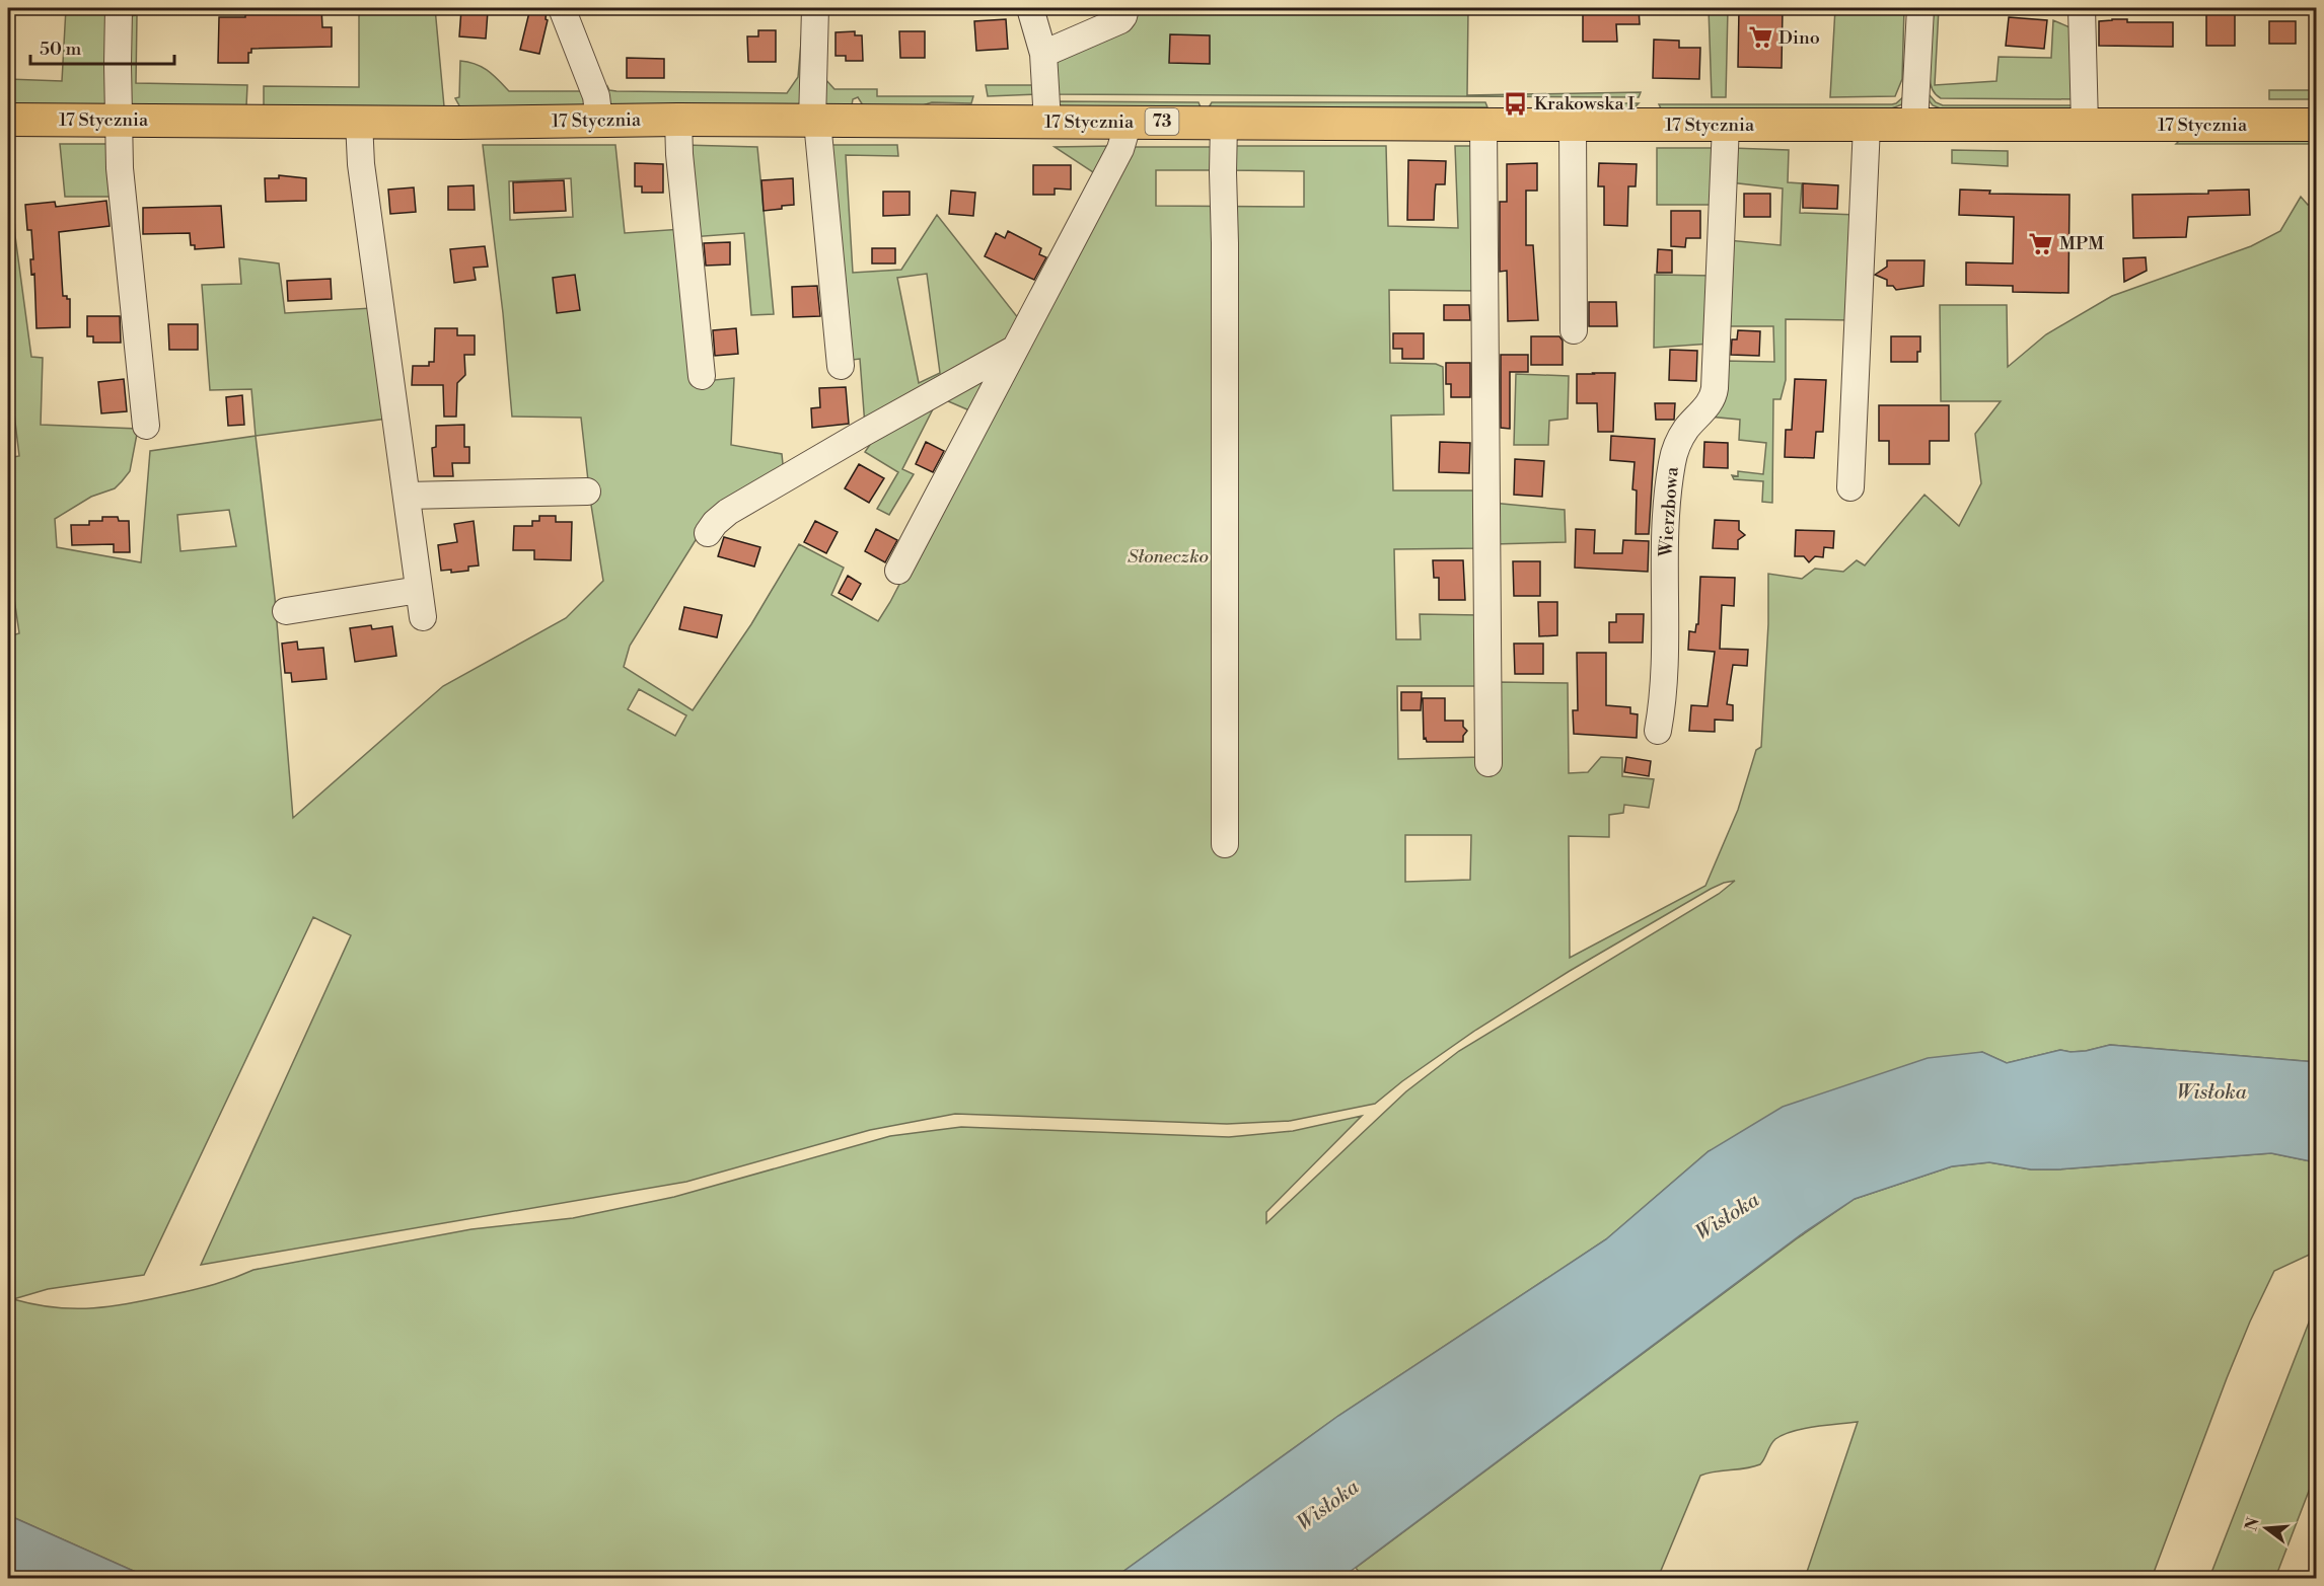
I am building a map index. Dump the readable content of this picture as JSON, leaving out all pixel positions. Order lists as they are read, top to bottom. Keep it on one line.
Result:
{"streets":{"main road":["17 Stycznia","73"],"street":["Wierzbowa"]},"crossings":[["17 Stycznia","Wierzbowa"]],"water":["Wisłoka"],"parks":["Słoneczko"],"places":{"supermarket":["Dino","MPM"],"bus stop":["Krakowska I"]},"scale_bar":"50 m","north":"left"}
